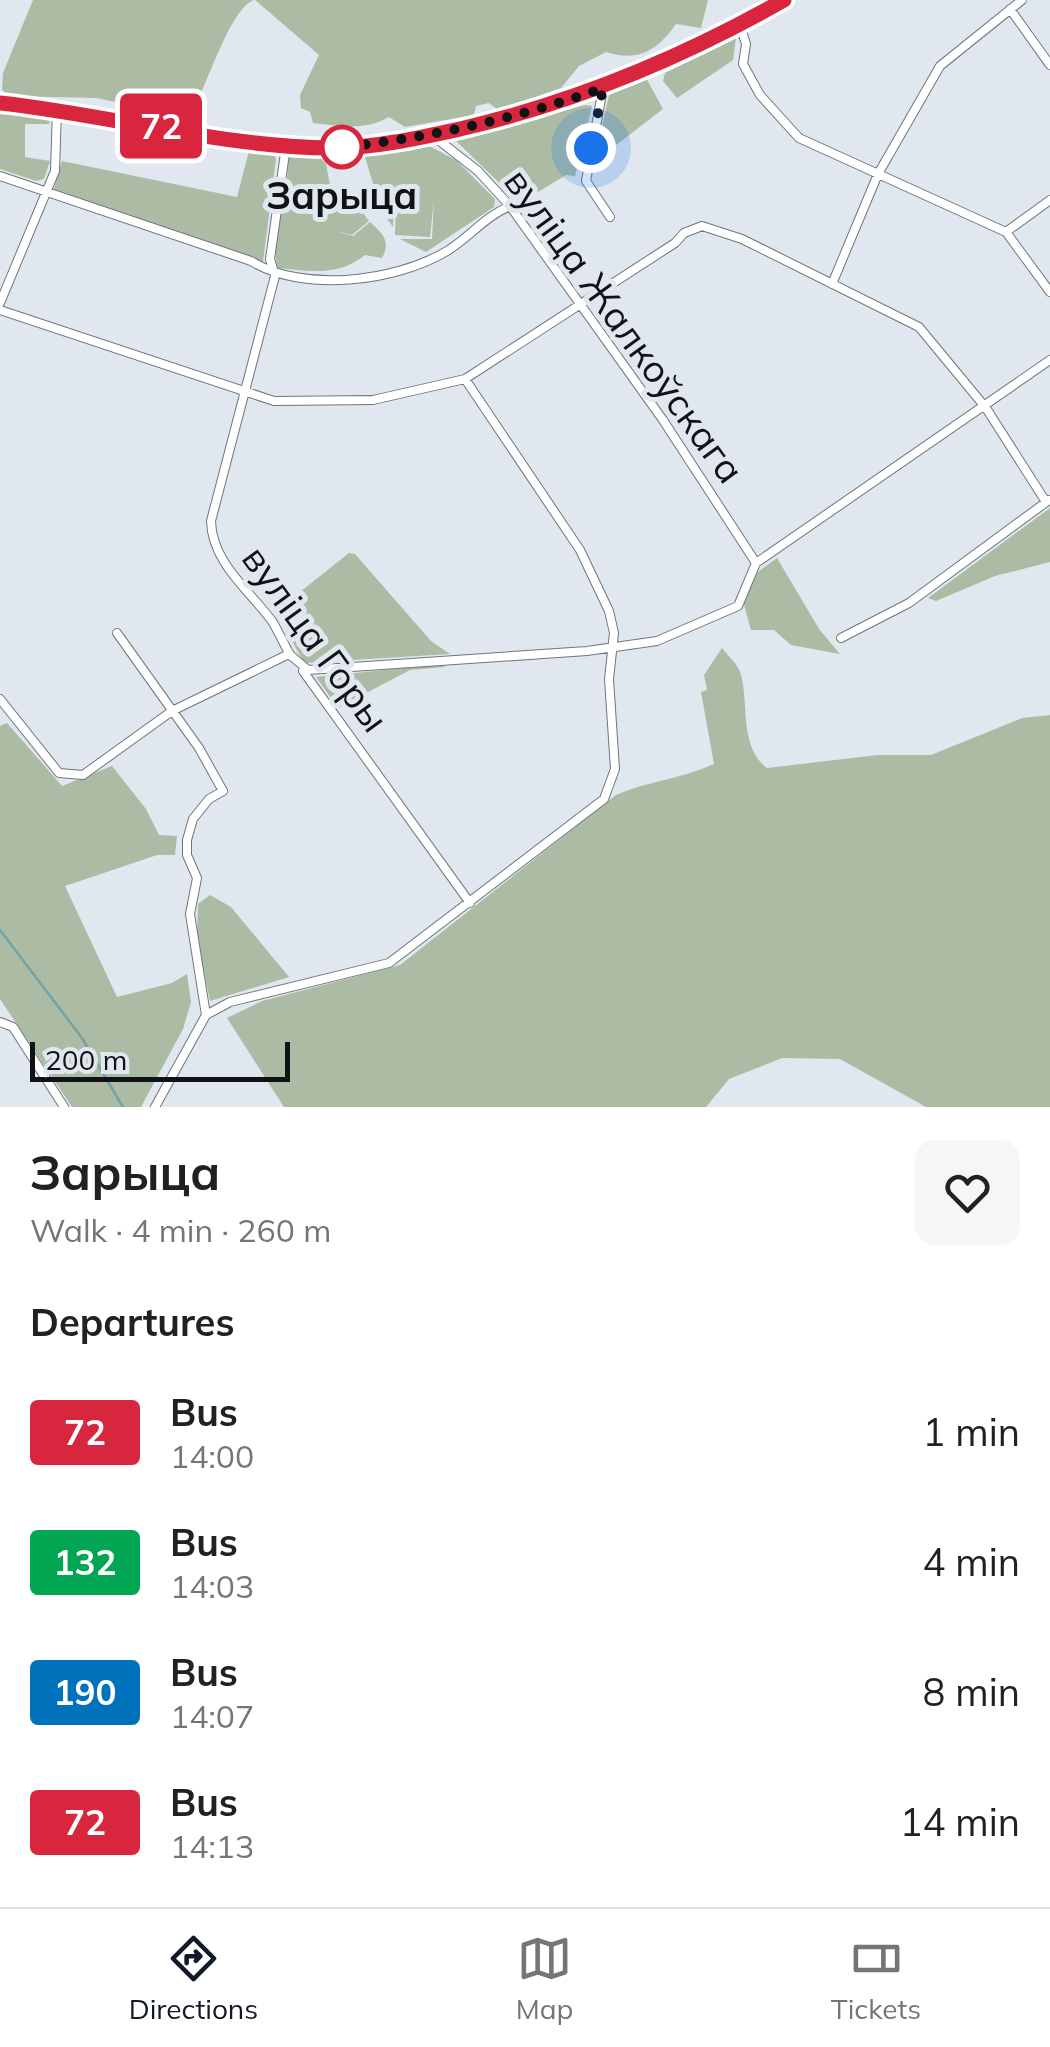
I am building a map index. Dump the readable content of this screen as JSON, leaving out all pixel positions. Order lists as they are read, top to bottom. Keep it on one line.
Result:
{"streets":{"street":["вуліца Жалкоўскага","вуліца Горы"]},"places":["Зарыца"],"lines":["bus line 72"],"scale_bar":"200 m","page":{"on_map":"72","scale":"200 m","heading":[["Зарыца","Walk · 4 min · 260 m"],"Departures"],"list":[{"mark":"72","name":"Bus","note":"14:00","value":"1 min"},{"mark":"132","name":"Bus","note":"14:03","value":"4 min"},{"mark":"190","name":"Bus","note":"14:07","value":"8 min"},{"mark":"72","name":"Bus","note":"14:13","value":"14 min"}],"tabs":["Directions","Map","Tickets"]}}
